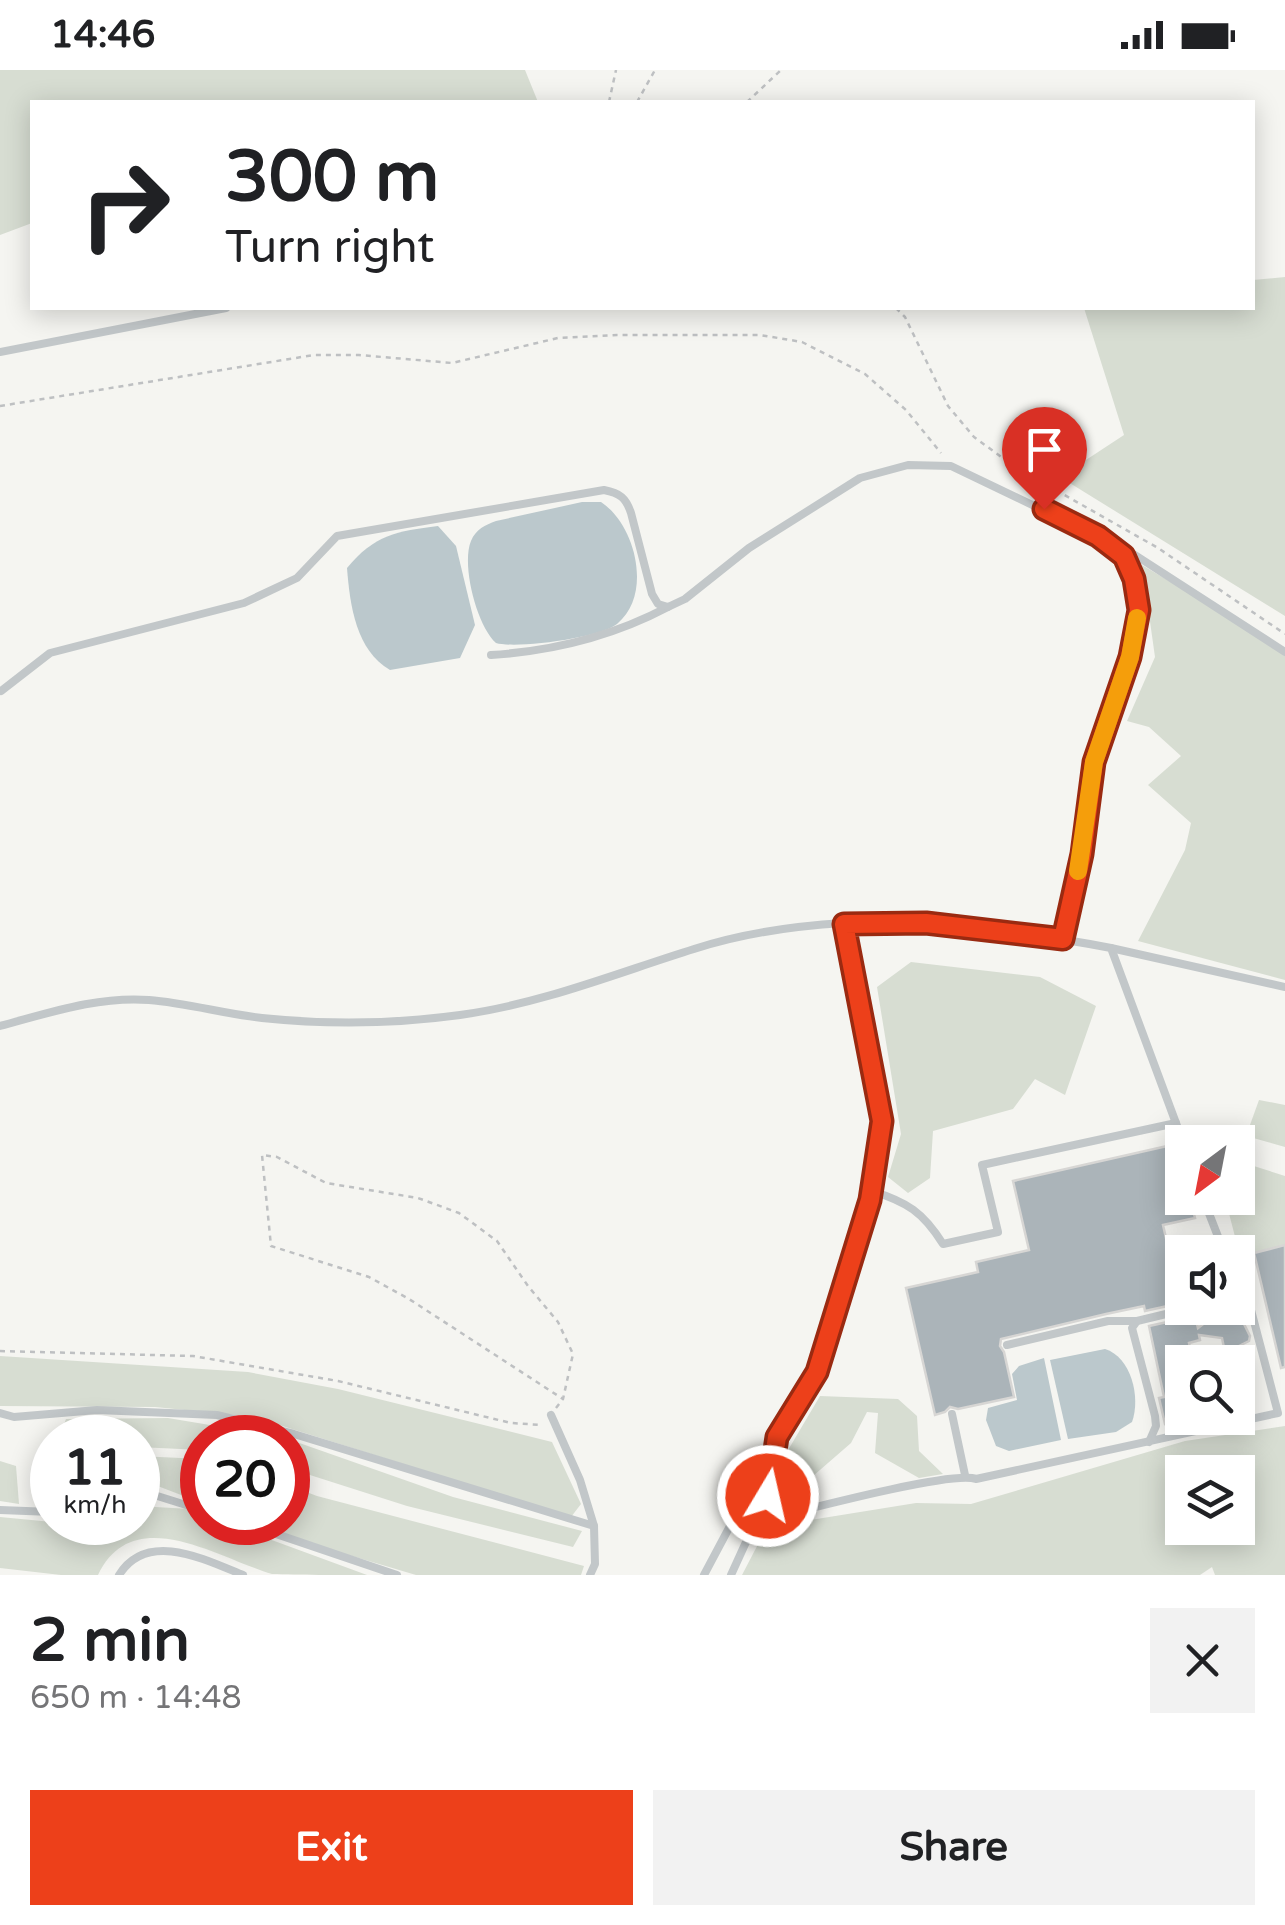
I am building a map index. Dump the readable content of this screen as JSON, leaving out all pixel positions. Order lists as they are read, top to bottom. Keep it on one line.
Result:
{"north":"bottom left","page":{"status":"14:46","turn":["300 m","Turn right"],"speed":"11 km/h","limit":"20","heading":["2 min","650 m · 14:48"],"buttons":["Exit","Share"]}}
